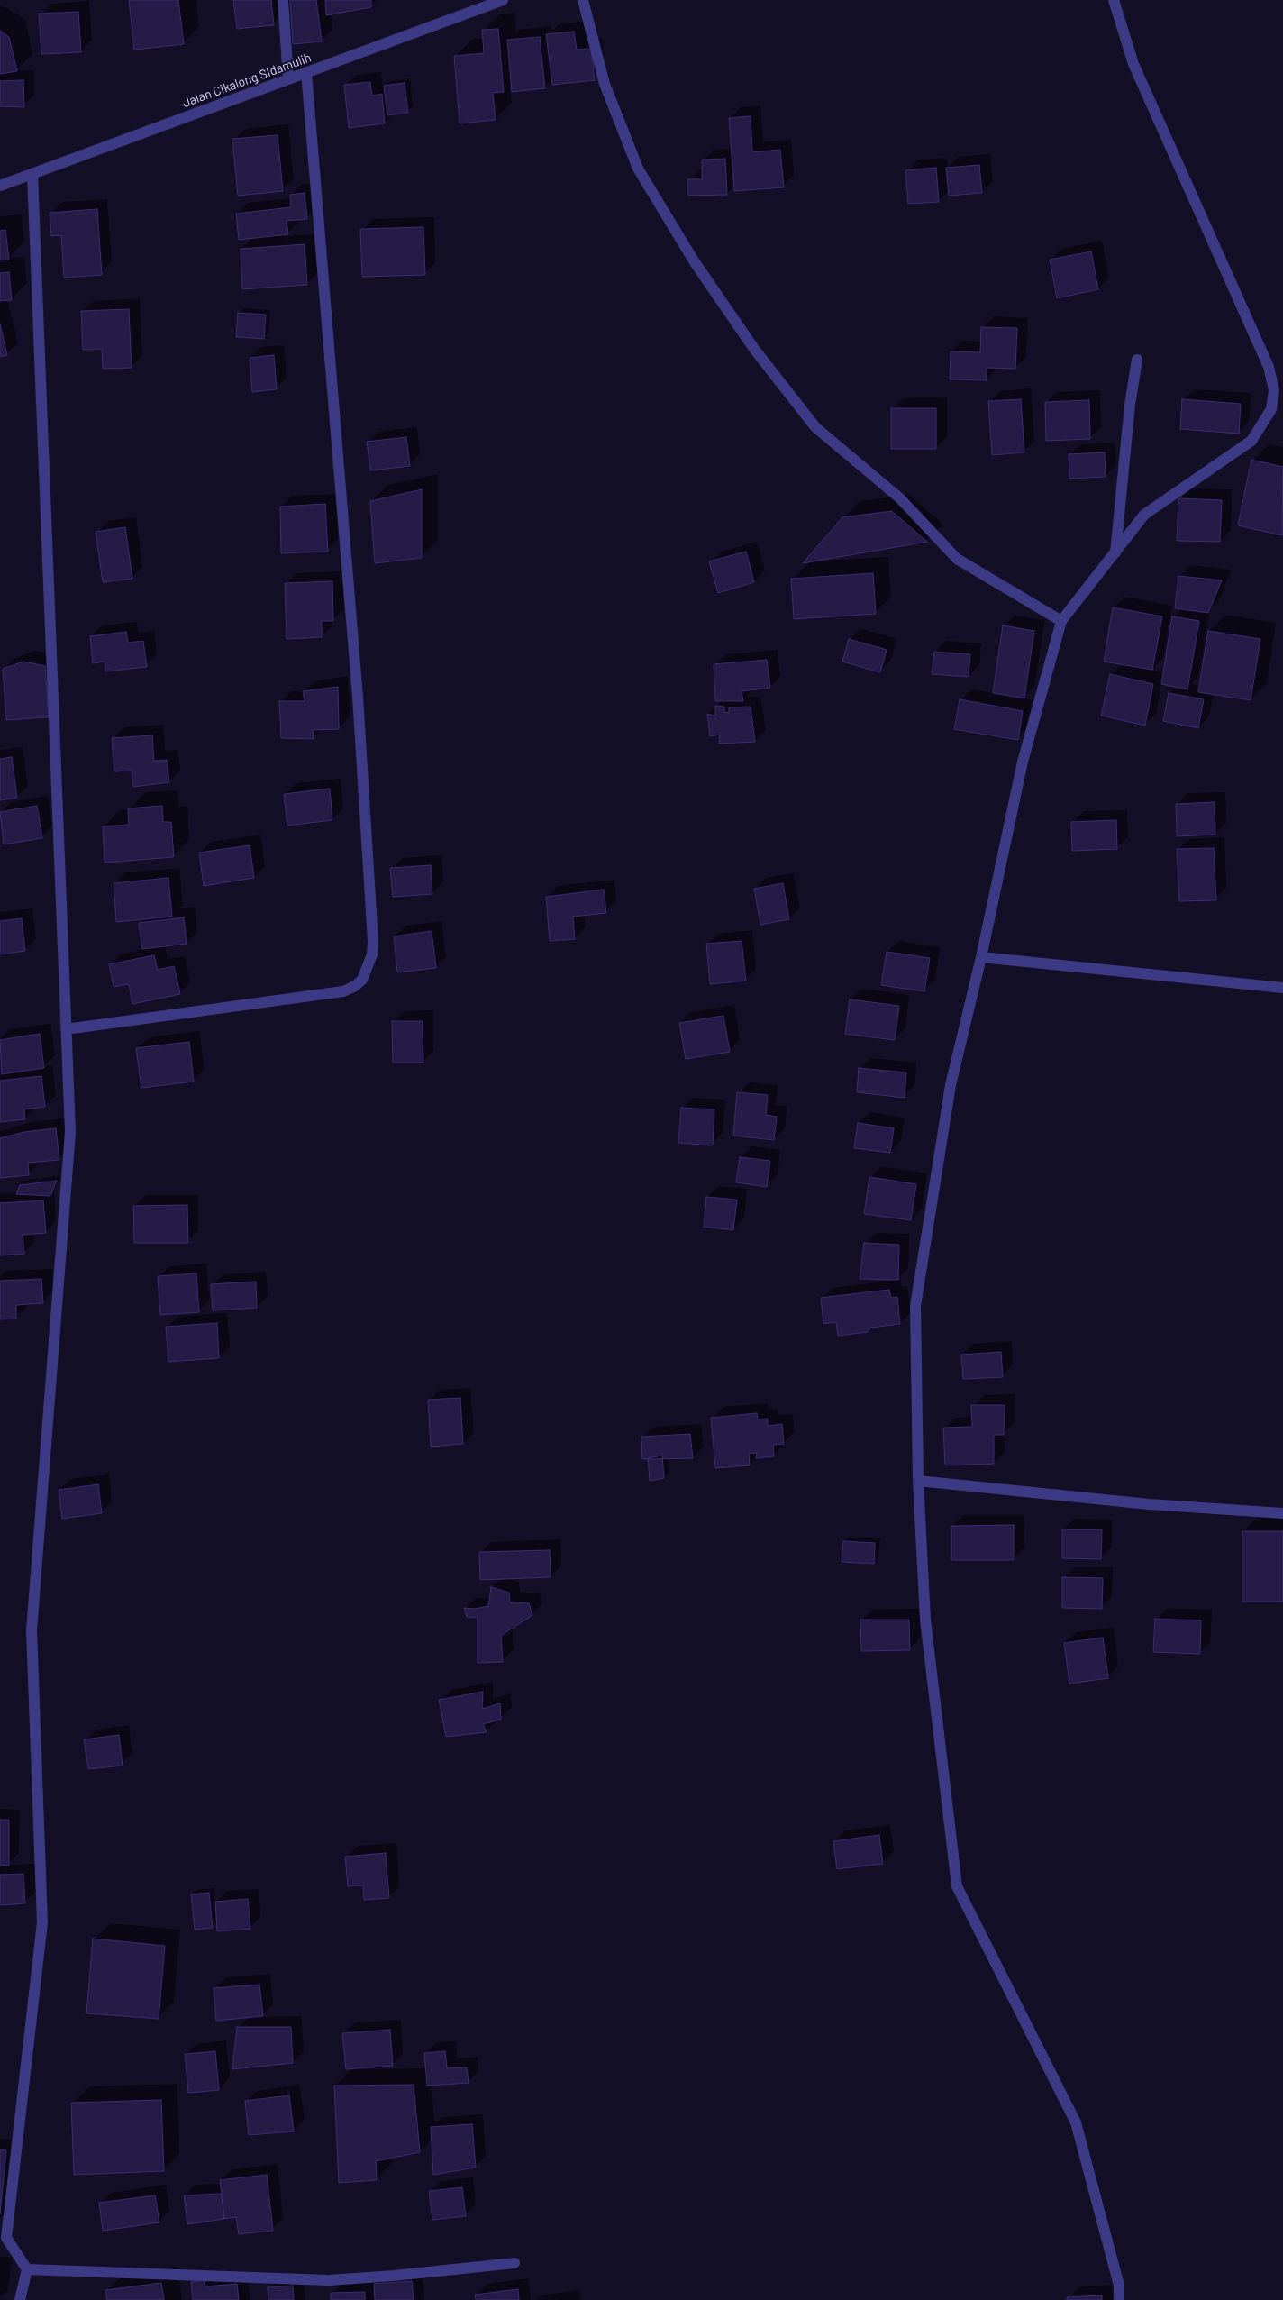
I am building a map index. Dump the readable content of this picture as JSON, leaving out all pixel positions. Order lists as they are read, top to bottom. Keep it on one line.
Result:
{"streets":{"street":["Jalan Cikalong SIdamulih"]}}
